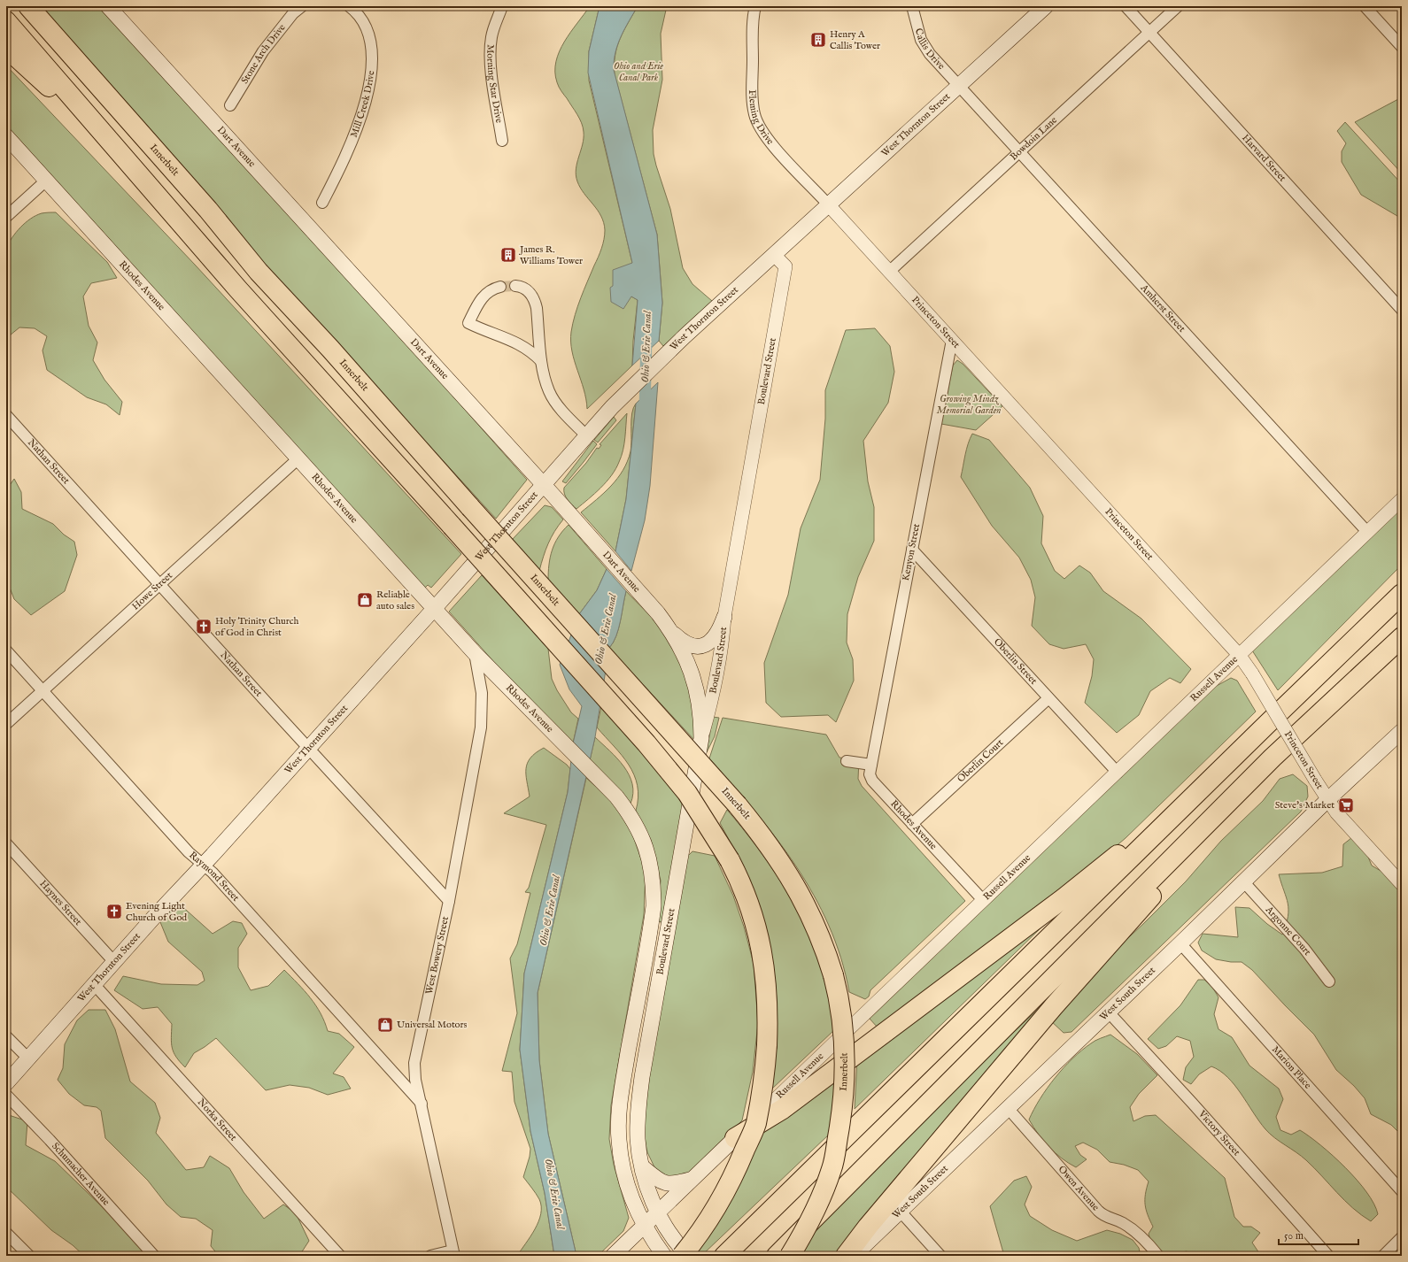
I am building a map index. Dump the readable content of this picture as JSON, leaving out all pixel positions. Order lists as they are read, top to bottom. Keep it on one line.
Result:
{"streets":{"highway":["Innerbelt"],"main road":["West Thornton Street","Dart Avenue","Rhodes Avenue","Boulevard Street","Russell Avenue","West South Street"],"street":["Callis Drive","Stone Arch Drive","Morning Star Drive","Mill Creek Drive","Fleming Drive","Bowdoin Lane","Harvard Street","Amherst Street","Princeton Street","Nathan Street","Kenyon Street","Howe Street","Oberlin Street","Oberlin Court","Raymond Street","Haynes Street","Argonne Court","West Bowery Street","Marion Place","Norka Street","Victory Street","Schumacher Avenue","Owen Avenue"]},"crossings":[["Callis Drive","West Thornton Street"],["Callis Drive","Amherst Street"],["Fleming Drive","West Thornton Street"],["Fleming Drive","Princeton Street"],["West Thornton Street","Dart Avenue"],["West Thornton Street","Rhodes Avenue"],["West Thornton Street","Amherst Street"],["West Thornton Street","Princeton Street"],["West Thornton Street","Boulevard Street"],["West Thornton Street","Nathan Street"],["West Thornton Street","Raymond Street"],["West Thornton Street","Haynes Street"],["West Thornton Street","Norka Street"],["Bowdoin Lane","Harvard Street"],["Bowdoin Lane","Amherst Street"],["Bowdoin Lane","Princeton Street"],["Dart Avenue","Boulevard Street"],["Rhodes Avenue","Boulevard Street"],["Rhodes Avenue","Kenyon Street"],["Rhodes Avenue","Howe Street"],["Rhodes Avenue","Russell Avenue"],["Rhodes Avenue","Oberlin Court"],["Rhodes Avenue","West Bowery Street"],["Amherst Street","Russell Avenue"],["Princeton Street","Kenyon Street"],["Princeton Street","Russell Avenue"],["Princeton Street","West South Street"],["Boulevard Street","Russell Avenue"],["Nathan Street","Howe Street"],["Nathan Street","West Bowery Street"],["Kenyon Street","Oberlin Street"],["Howe Street","Raymond Street"],["Oberlin Street","Russell Avenue"],["Oberlin Street","Oberlin Court"],["Raymond Street","West Bowery Street"],["Argonne Court","West South Street"],["West South Street","Marion Place"],["West South Street","Victory Street"],["West South Street","Owen Avenue"]],"water":["Ohio & Erie Canal"],"parks":["Ohio and Erie Canal Park","Growing Mindz Memorial Garden"],"places":{"building":["Henry A Callis Tower","James R. Williams Tower"],"shop":["Reliable auto sales","Universal Motors"],"church":["Holy Trinity Church of God in Christ","Evening Light Church of God"],"supermarket":["Steve's Market"]},"scale_bar":"50 m"}
